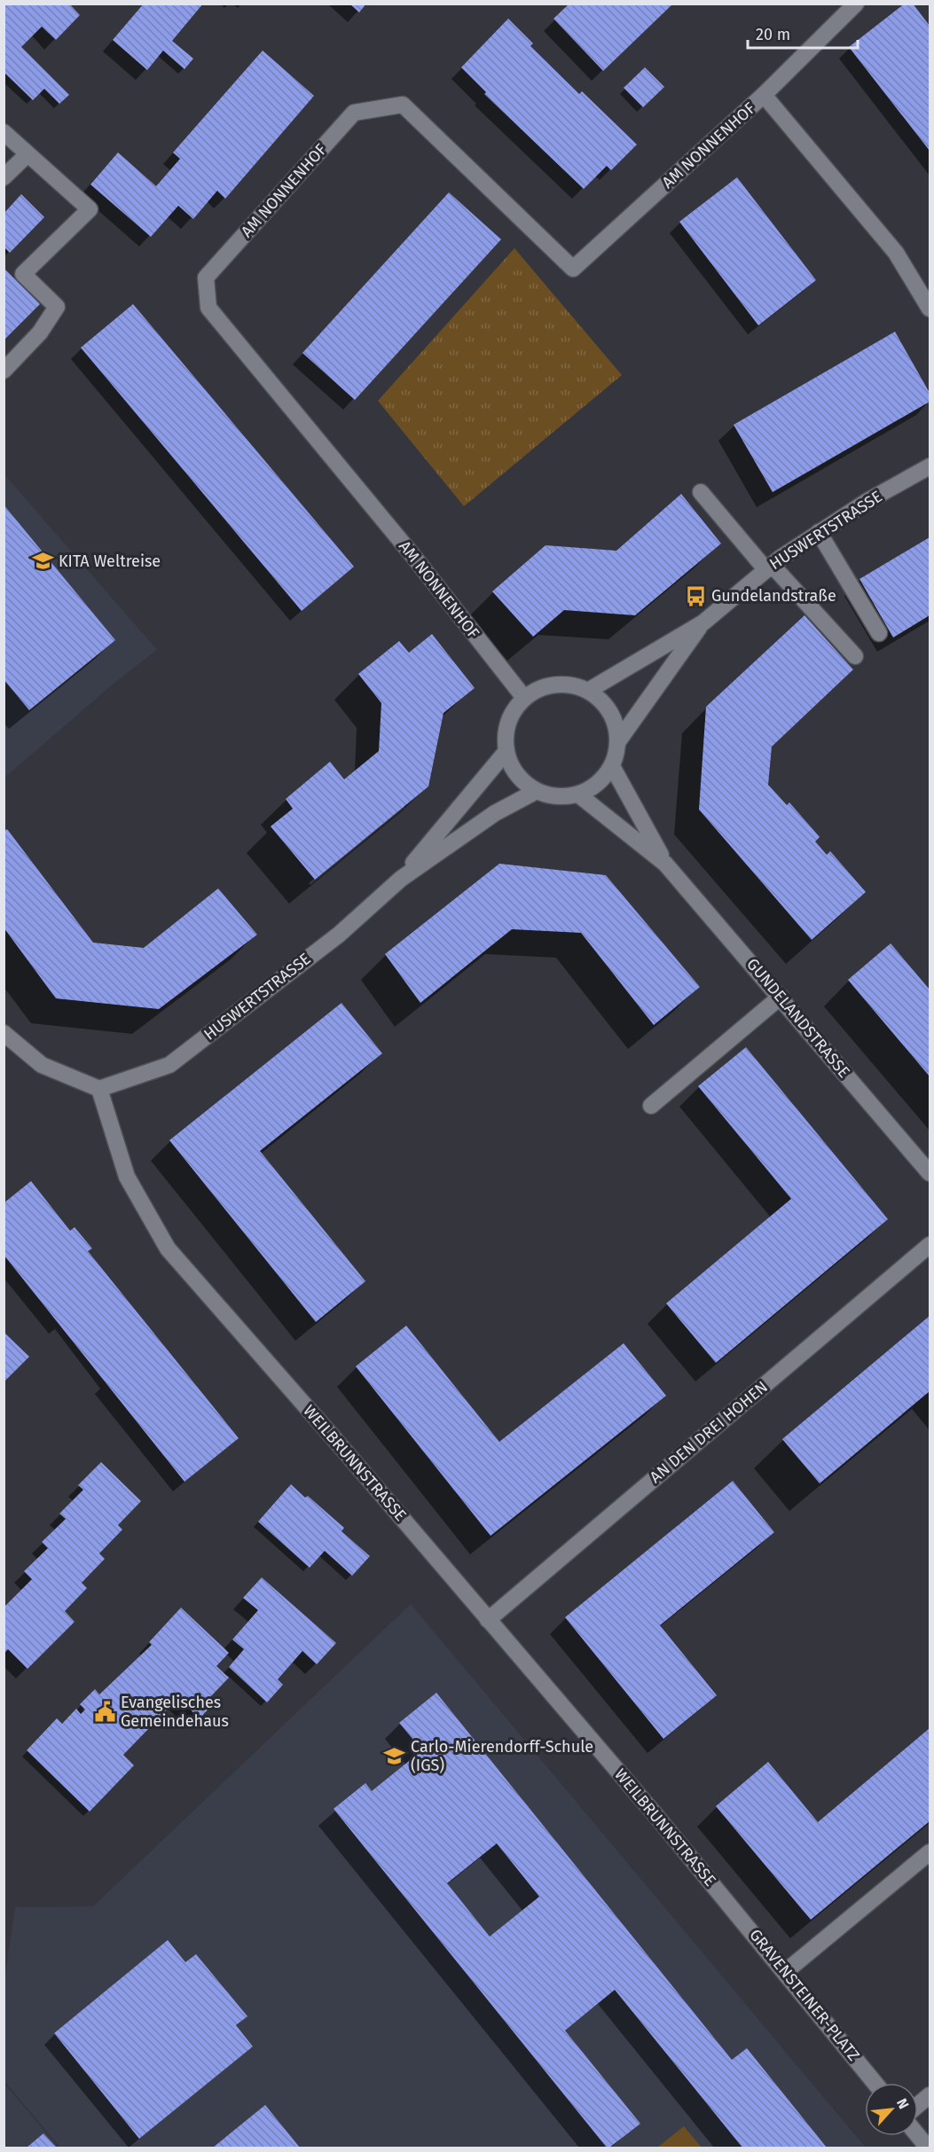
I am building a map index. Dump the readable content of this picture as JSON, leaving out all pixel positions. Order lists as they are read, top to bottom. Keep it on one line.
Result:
{"streets":{"street":["AM NONNENHOF","HUSWERTSTRASSE","GUNDELANDSTRASSE","AN DEN DREI HOHEN","WEILBRUNNSTRASSE","GRAVENSTEINER-PLATZ"]},"crossings":[["AM NONNENHOF","HUSWERTSTRASSE"],["AM NONNENHOF","GUNDELANDSTRASSE"],["HUSWERTSTRASSE","GUNDELANDSTRASSE"],["HUSWERTSTRASSE","WEILBRUNNSTRASSE"],["AN DEN DREI HOHEN","WEILBRUNNSTRASSE"],["WEILBRUNNSTRASSE","GRAVENSTEINER-PLATZ"]],"places":{"school or university":["KITA Weltreise","Carlo-Mierendorff-Schule (IGS)"],"bus stop":["Gundelandstraße"],"public building":["Evangelisches Gemeindehaus"]},"scale_bar":"20 m","north":"top right"}
